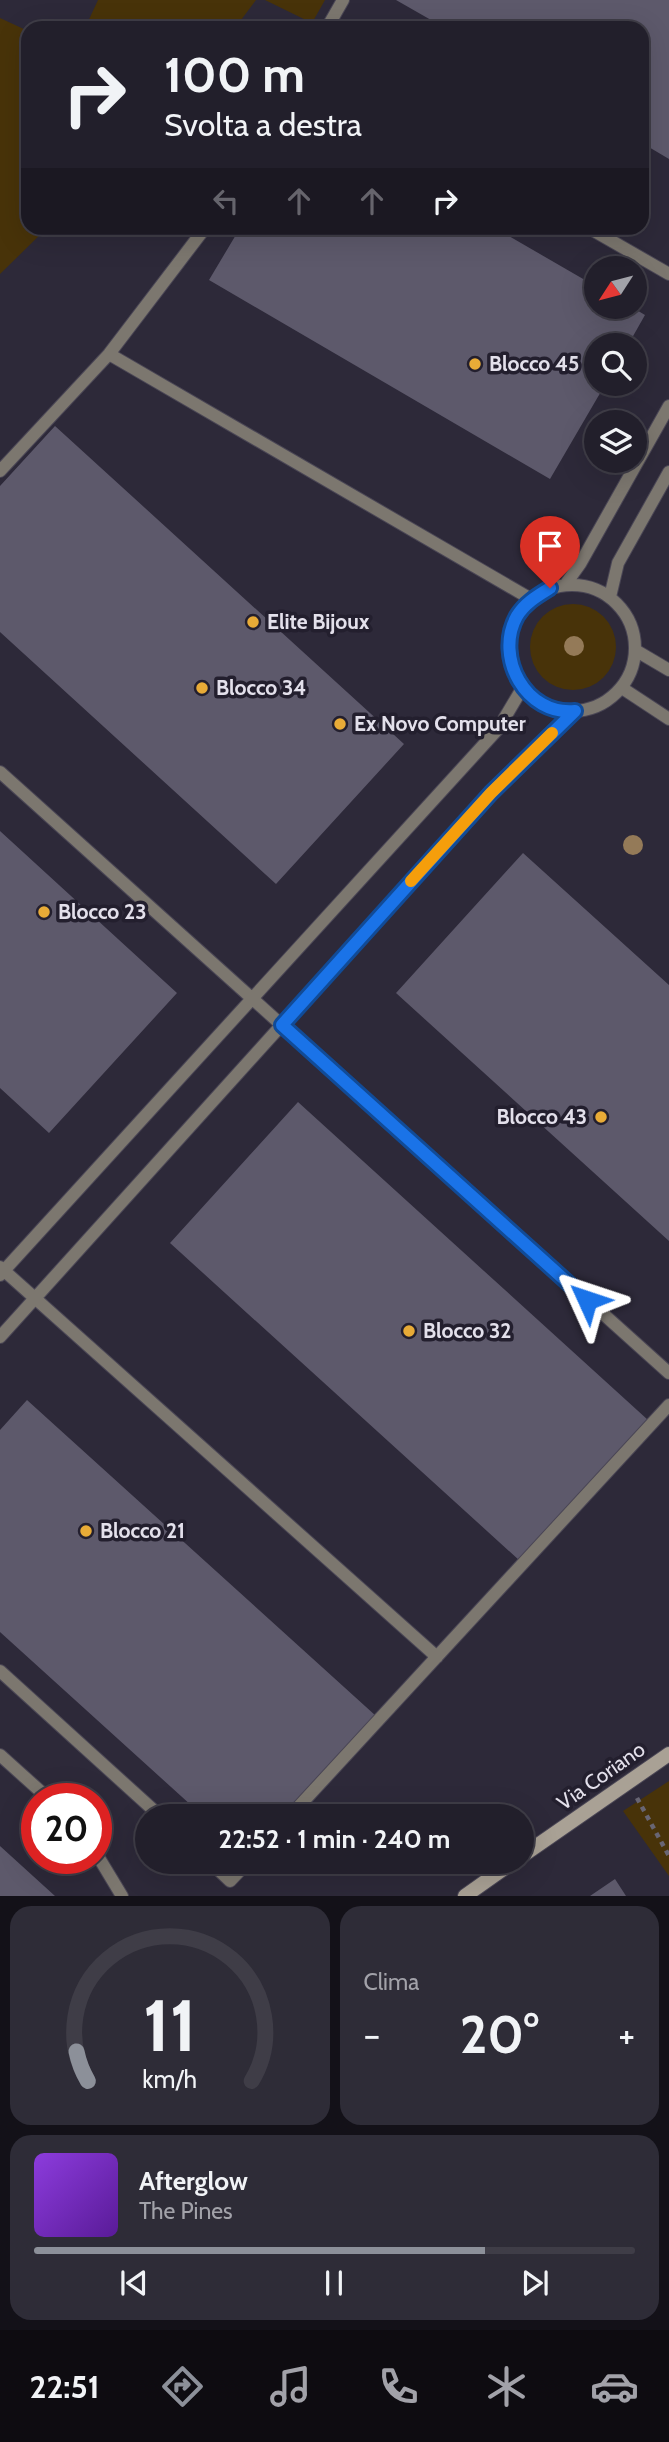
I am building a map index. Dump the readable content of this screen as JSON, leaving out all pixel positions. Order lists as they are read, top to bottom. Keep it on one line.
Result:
{"streets":{"main road":["Via Coriano"]},"places":["Blocco 45","Elite Bijoux","Blocco 34","Ex Novo Computer","Blocco 23","Blocco 43","Blocco 32","Blocco 21"],"north":"bottom left","page":{"turn":["100 m","Svolta a destra"],"limit":"20","trip":"22:52 · 1 min · 240 m","tile":"Clima","heat":["−","20°","+"],"song":["Afterglow","The Pines"],"tabs":"22:51","gauge":["11","km/h"]}}
